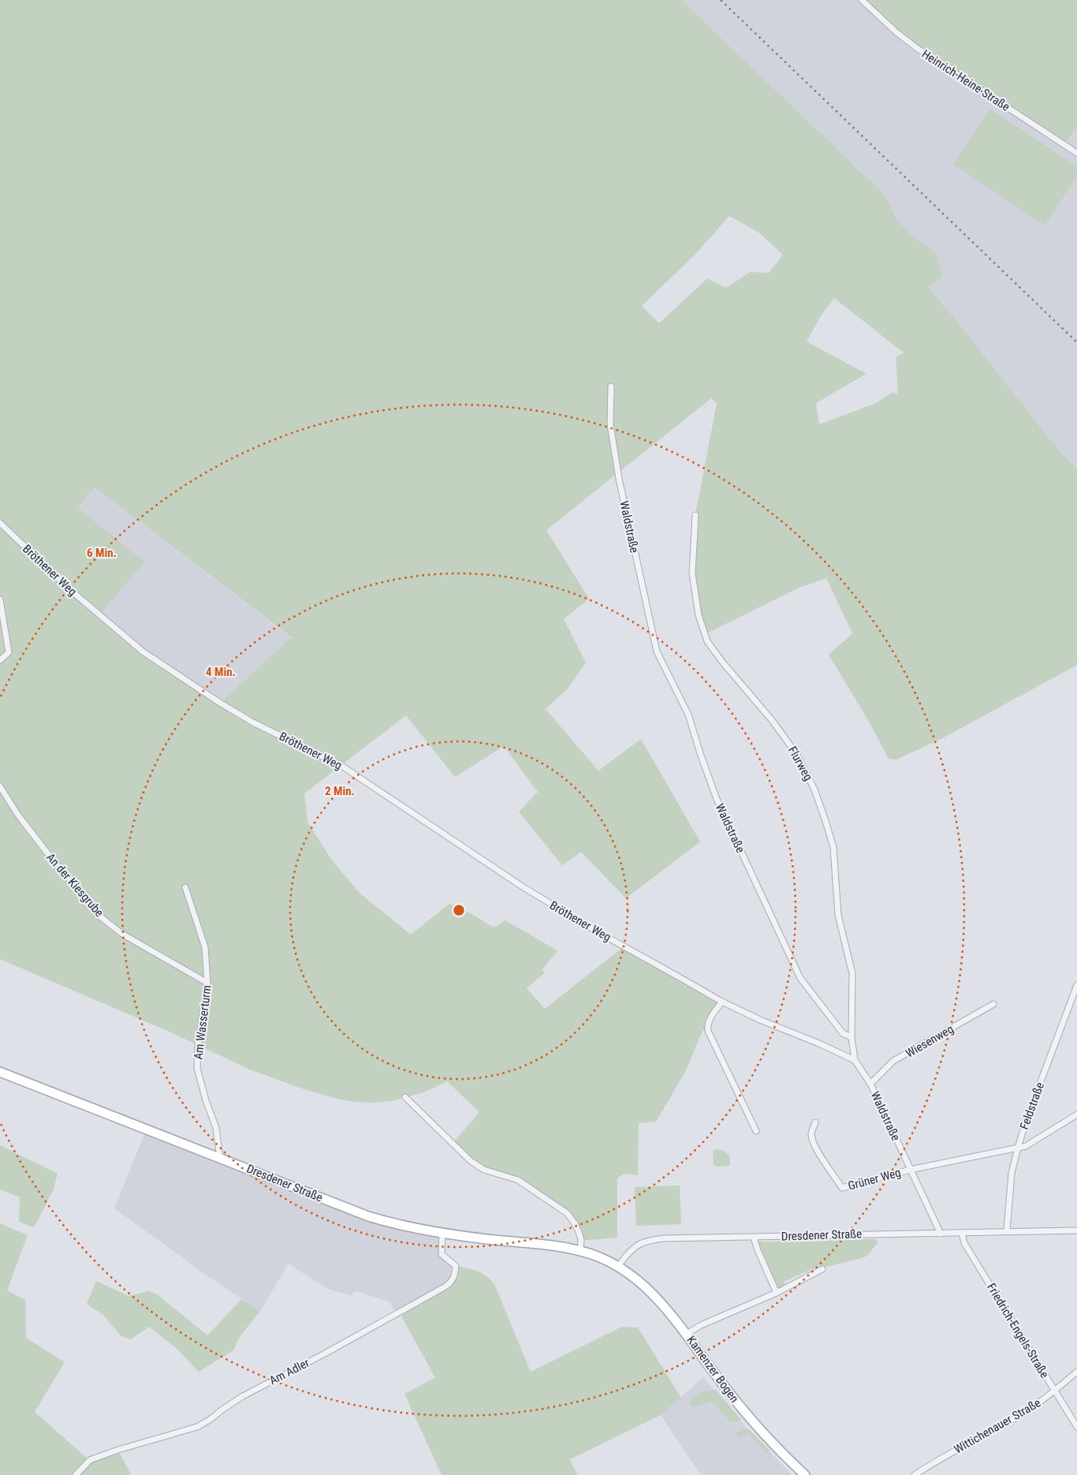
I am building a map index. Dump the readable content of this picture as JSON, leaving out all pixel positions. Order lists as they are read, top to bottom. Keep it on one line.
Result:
{"streets":{"main road":["Dresdener Straße","Kamenzer Bogen"],"street":["Heinrich-Heine-Straße","Waldstraße","Bröthener Weg","Flurweg","An der Kiesgrube","Am Wasserturm","Wiesenweg","Feldstraße","Grüner Weg","Friedrich-Engels-Straße","Am Adler","Wittichenauer Straße"]},"crossings":[["Waldstraße","Bröthener Weg"],["Waldstraße","Flurweg"],["Waldstraße","Wiesenweg"],["Waldstraße","Grüner Weg"],["Waldstraße","Dresdener Straße"],["An der Kiesgrube","Am Wasserturm"],["Am Wasserturm","Dresdener Straße"],["Feldstraße","Dresdener Straße"],["Dresdener Straße","Friedrich-Engels-Straße"],["Dresdener Straße","Kamenzer Bogen"],["Dresdener Straße","Am Adler"],["Friedrich-Engels-Straße","Wittichenauer Straße"]],"rings":["6 Min.","4 Min.","2 Min."]}
